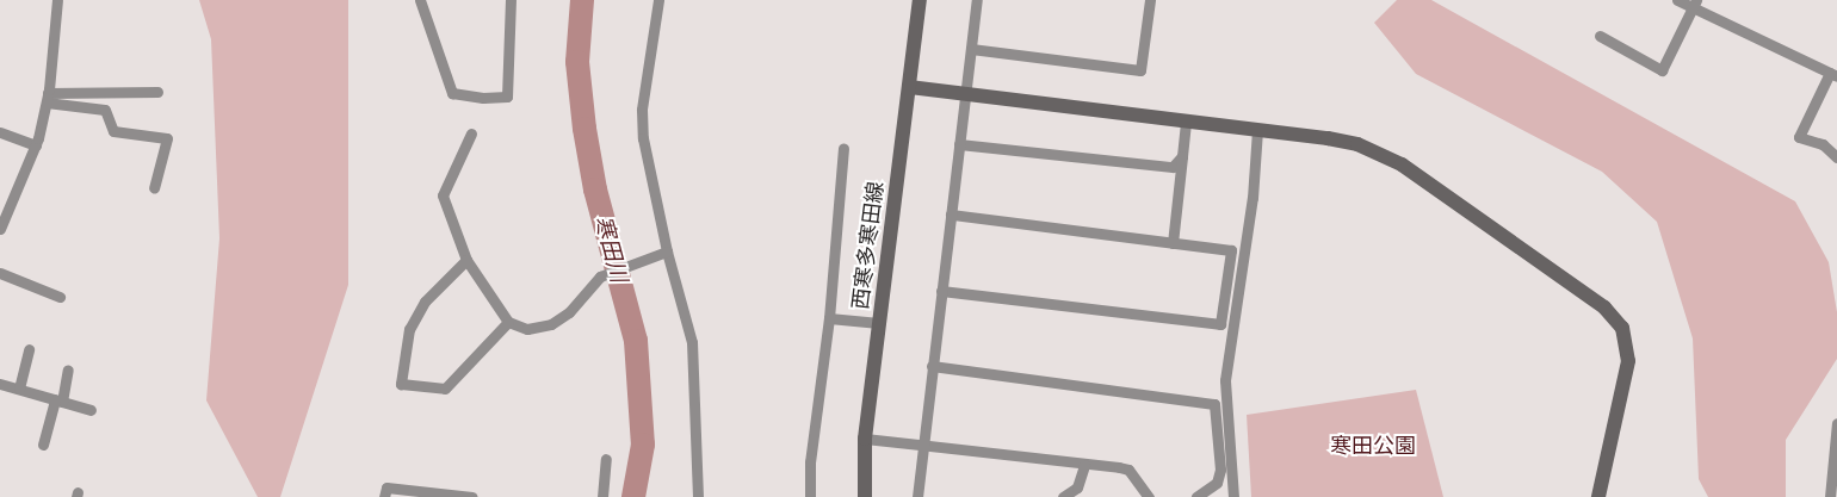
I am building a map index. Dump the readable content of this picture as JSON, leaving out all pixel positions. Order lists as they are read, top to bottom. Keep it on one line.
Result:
{"streets":{"street":["西寒多寒田線"]},"water":["寒田川"],"parks":["寒田公園"]}
